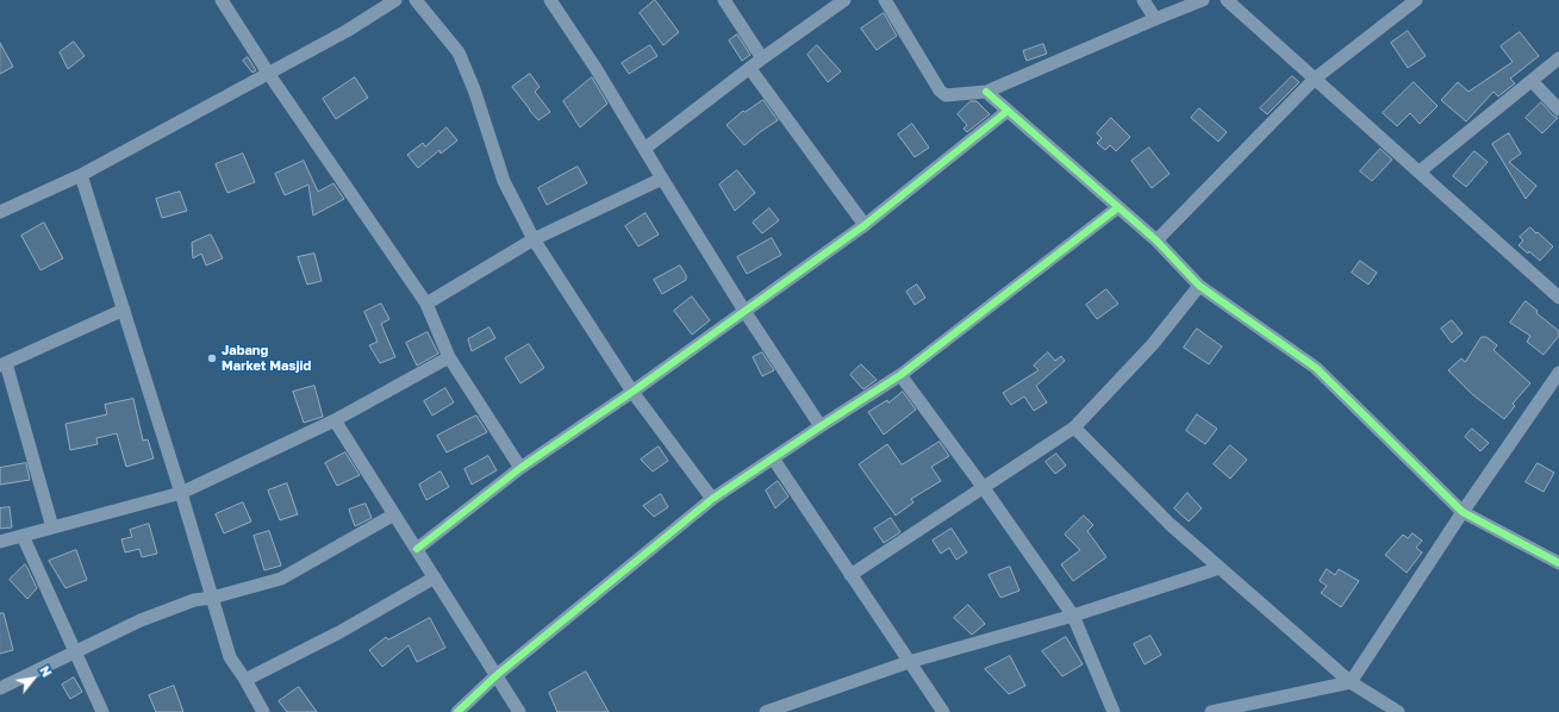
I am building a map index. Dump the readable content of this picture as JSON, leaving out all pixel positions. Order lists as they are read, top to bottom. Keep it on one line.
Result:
{"places":["Jabang Market Masjid"],"north":"top right"}
